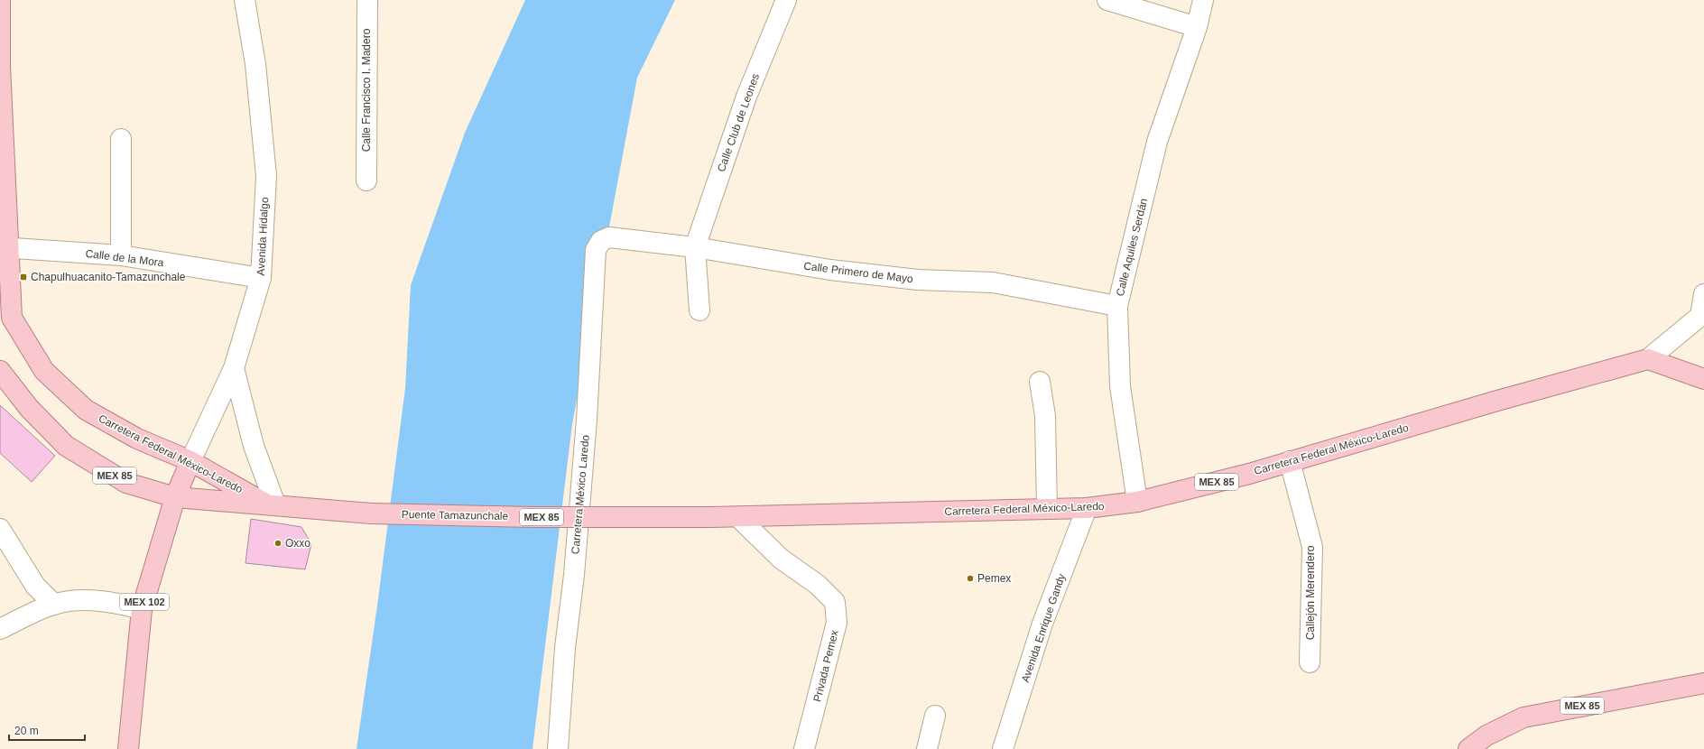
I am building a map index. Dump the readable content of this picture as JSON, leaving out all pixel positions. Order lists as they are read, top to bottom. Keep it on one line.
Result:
{"streets":{"main road":["Carretera Federal México-Laredo","MEX 85","Puente Tamazunchale","MEX 102"],"street":["Calle Francisco I. Madero","Calle Club de Leones","Avenida Hidalgo","Calle Aquiles Serdán","Calle de la Mora","Calle Primero de Mayo","Carretera México Laredo","Callejón Merendero","Avenida Enrique Gandy","Privada Pemex"]},"crossings":[["Calle Club de Leones","Calle Primero de Mayo"],["Avenida Hidalgo","Calle de la Mora"],["Avenida Hidalgo","Carretera Federal México-Laredo"],["Avenida Hidalgo","MEX 102"],["Calle Aquiles Serdán","Calle Primero de Mayo"],["Calle Aquiles Serdán","Carretera Federal México-Laredo"],["Calle de la Mora","Carretera Federal México-Laredo"],["Calle Primero de Mayo","Carretera México Laredo"],["Carretera Federal México-Laredo","Puente Tamazunchale"],["Carretera Federal México-Laredo","Callejón Merendero"],["Carretera Federal México-Laredo","MEX 102"],["Carretera Federal México-Laredo","Avenida Enrique Gandy"],["Carretera Federal México-Laredo","Privada Pemex"]],"places":{"transit":["Chapulhuacanito-Tamazunchale"],"other":["Oxxo","Pemex"]},"scale_bar":"20 m"}
